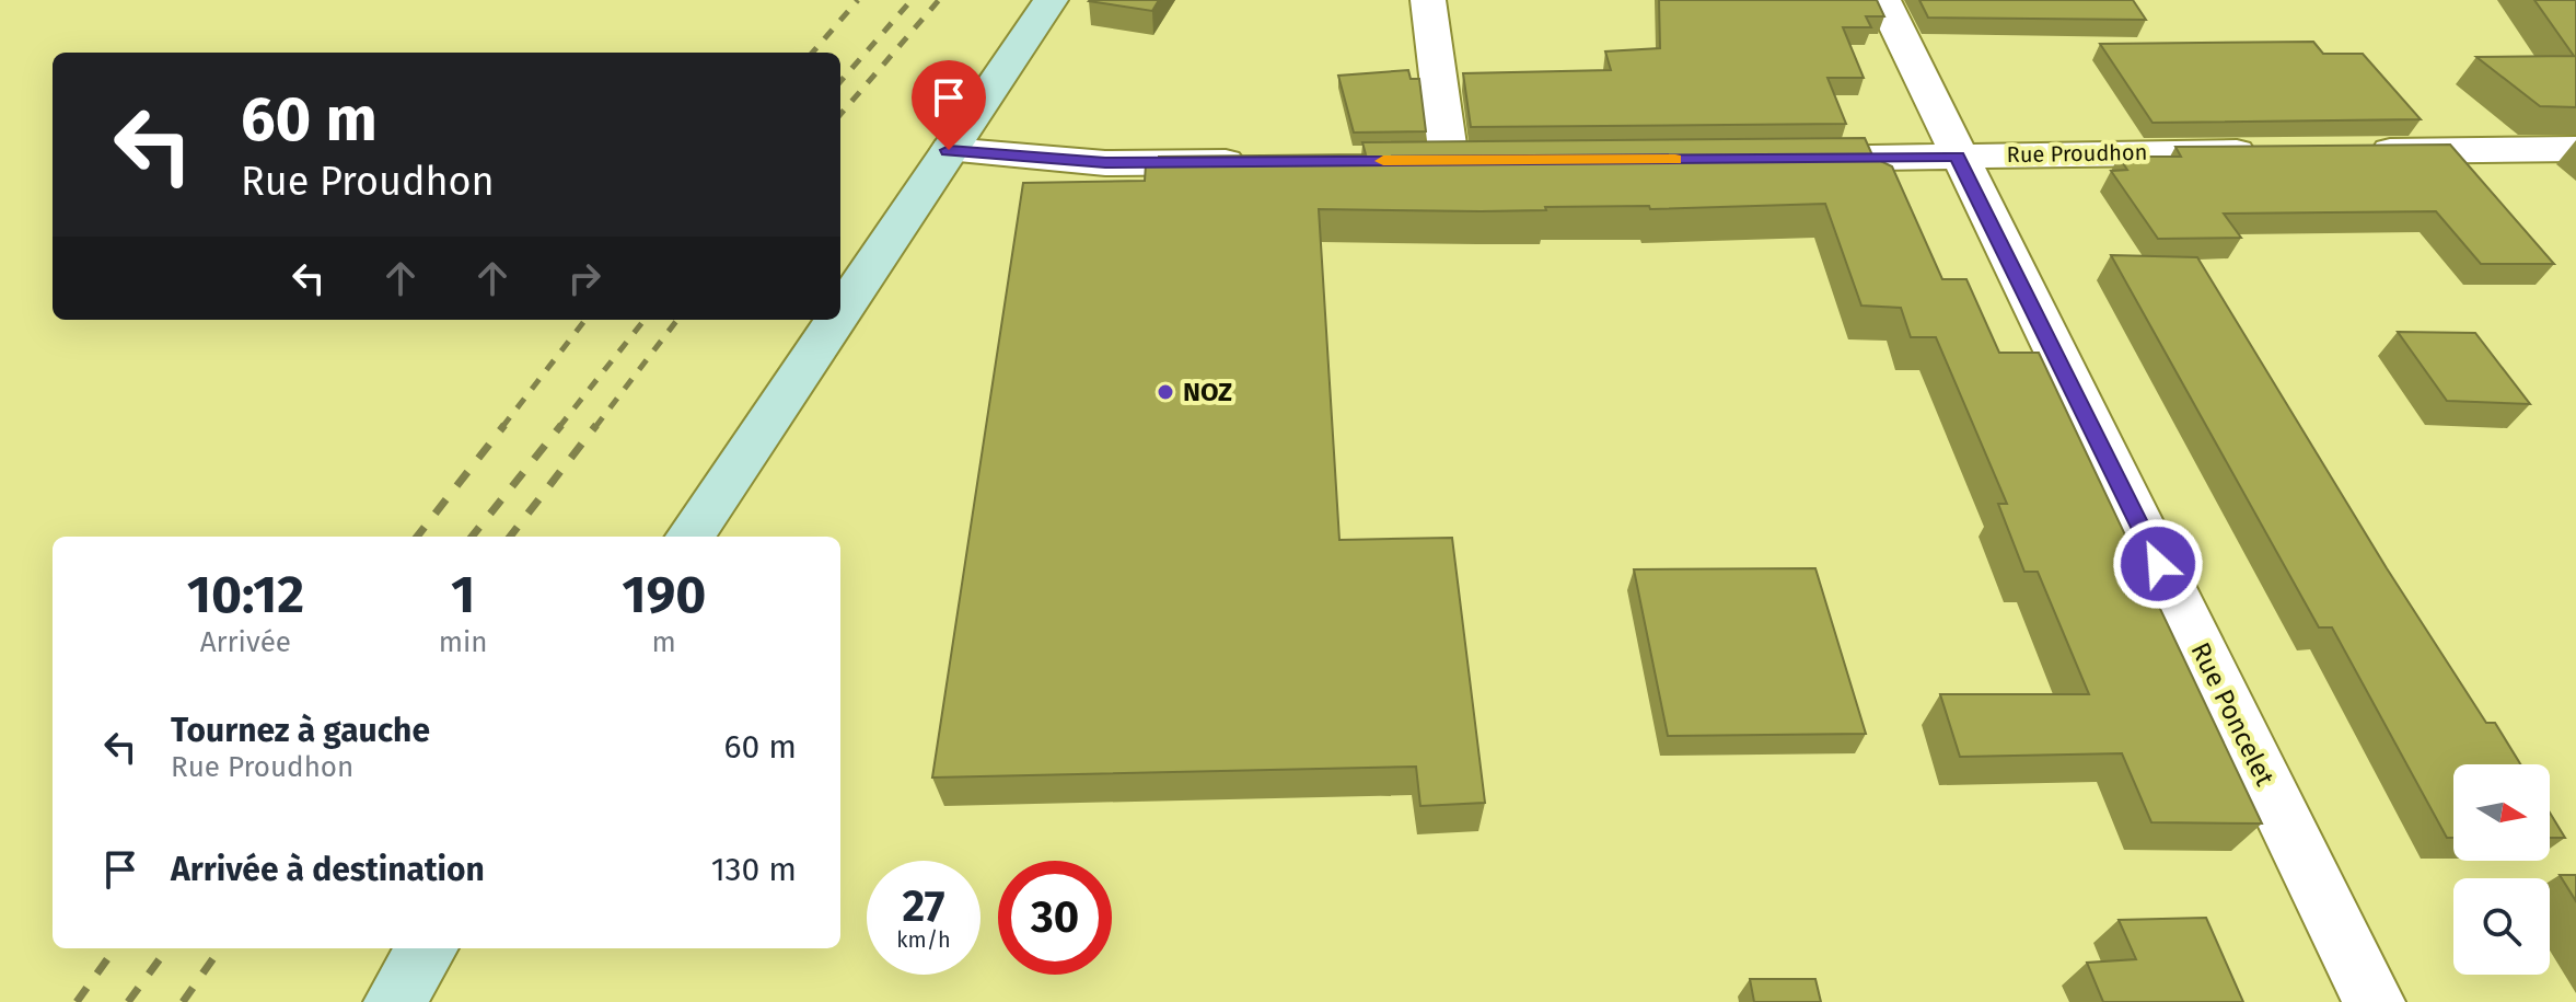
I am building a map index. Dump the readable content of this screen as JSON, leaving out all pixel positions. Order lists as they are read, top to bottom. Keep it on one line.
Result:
{"streets":{"street":["Rue Proudhon","Rue Poncelet"]},"crossings":[["Rue Proudhon","Rue Poncelet"]],"places":["NOZ"],"north":"right","page":{"turn":["60 m","Rue Proudhon"],"eta":["10:12","Arrivée","1","min","190","m"],"list":[{"name":"Tournez à gauche","note":"Rue Proudhon","value":"60 m"},{"name":"Arrivée à destination","value":"130 m"}],"speed":"27 km/h","limit":"30"}}
